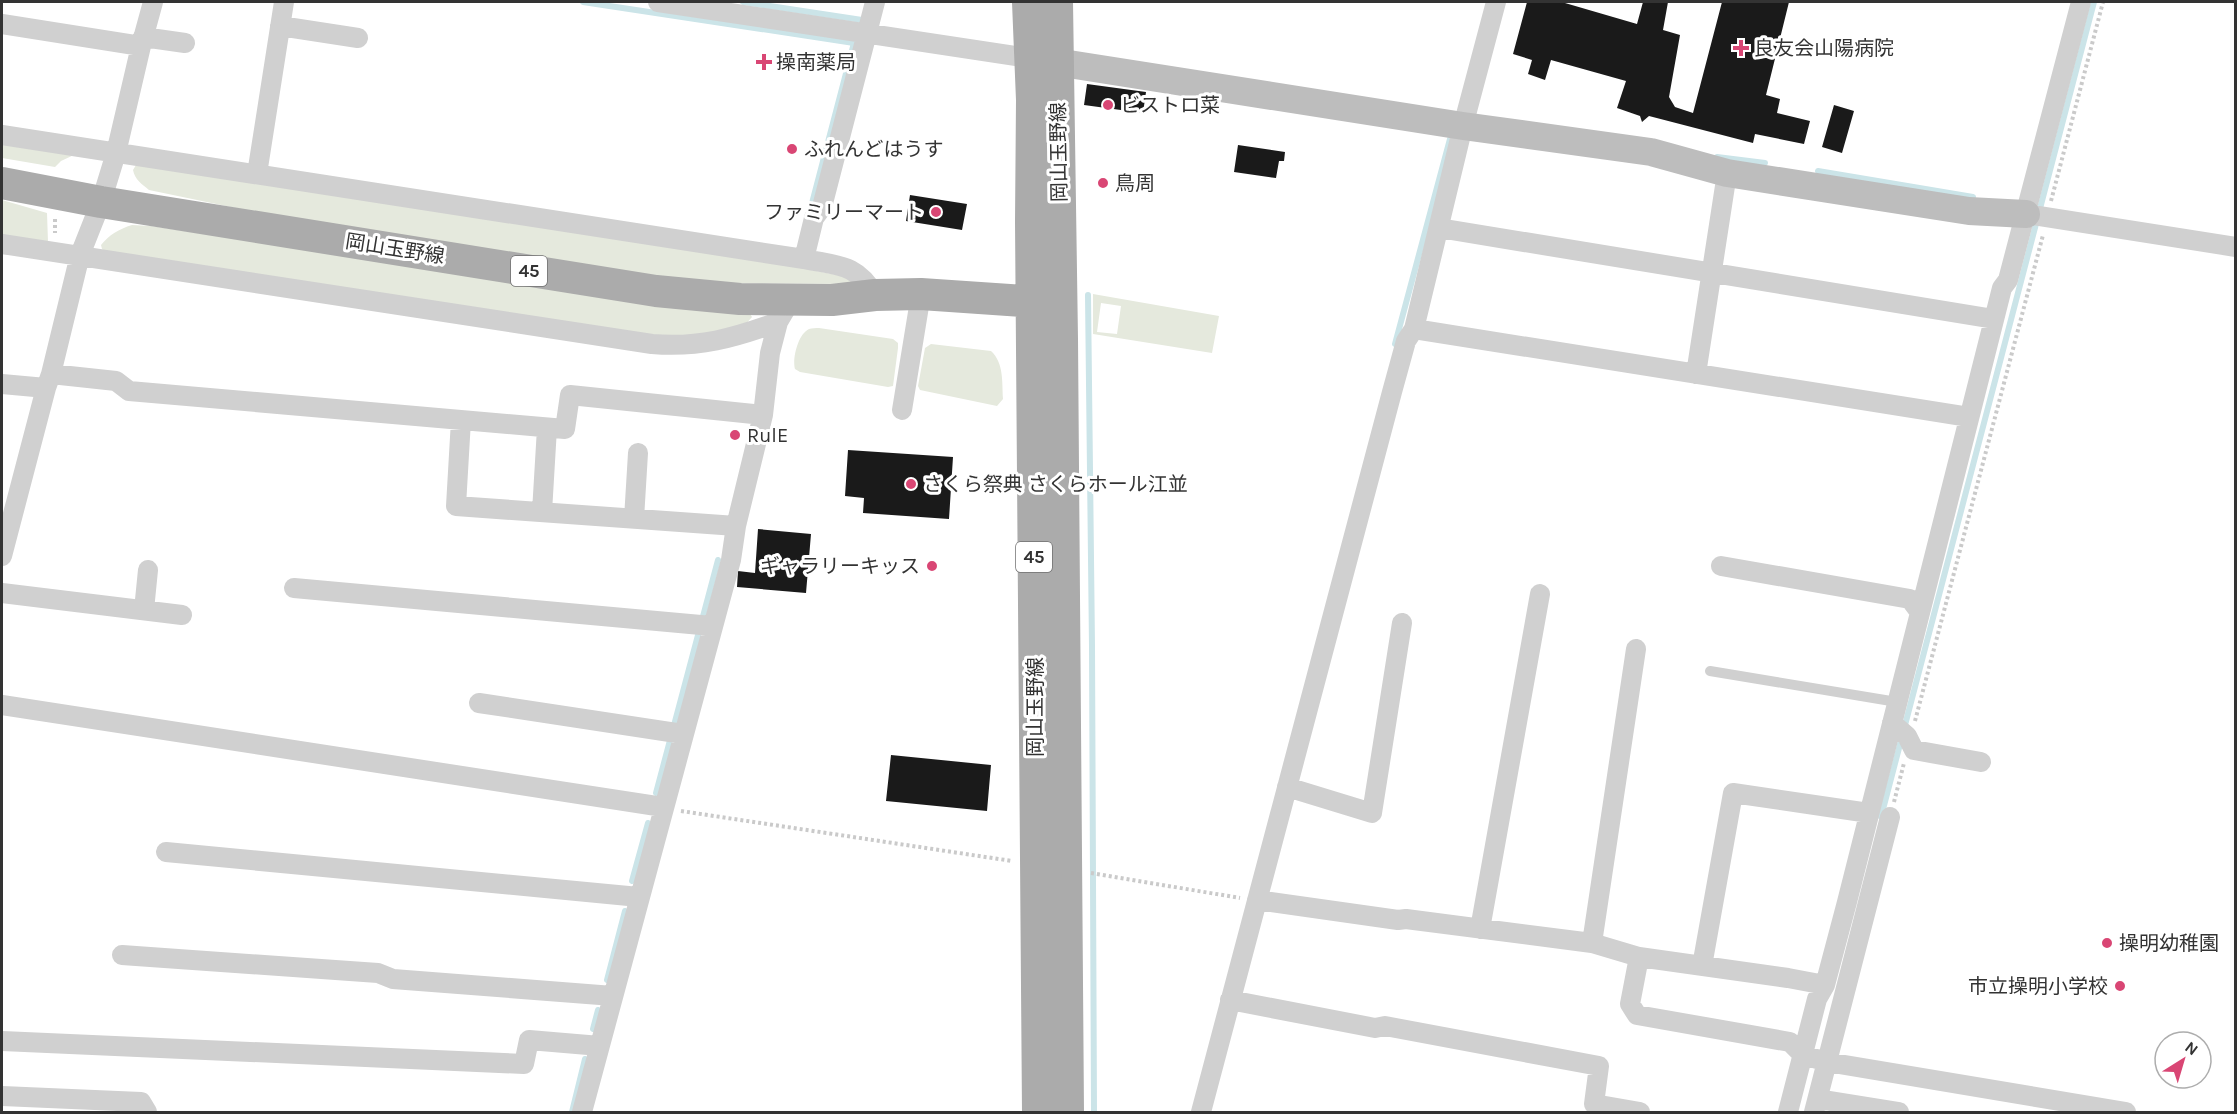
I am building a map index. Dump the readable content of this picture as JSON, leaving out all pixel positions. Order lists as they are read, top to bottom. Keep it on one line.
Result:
{"streets":{"main road":["岡山玉野線","45"]},"places":{"health":["良友会山陽病院","操南薬局"],"other":["ビストロ菜","ふれんどはうす","鳥周","ファミリーマート","RulE","さくら祭典 さくらホール江並","ギャラリーキッス","操明幼稚園","市立操明小学校"]},"north":"top right"}
